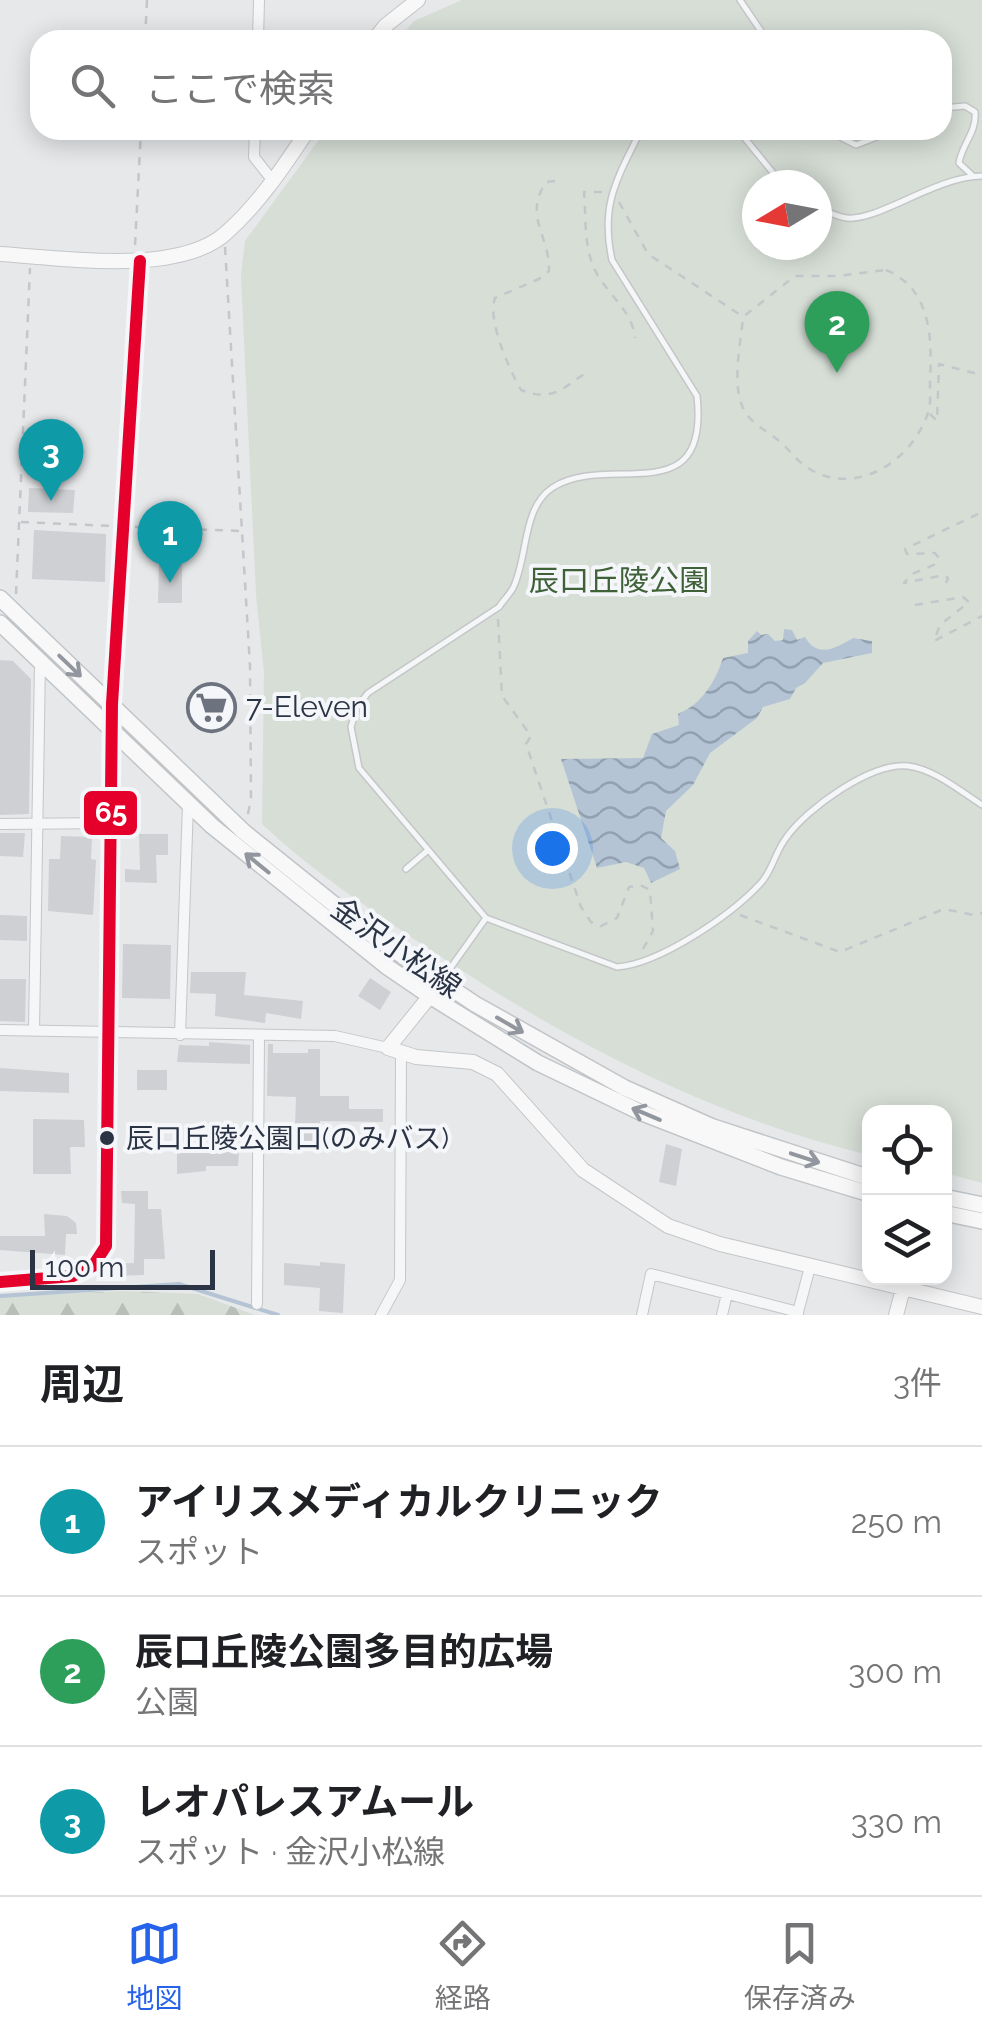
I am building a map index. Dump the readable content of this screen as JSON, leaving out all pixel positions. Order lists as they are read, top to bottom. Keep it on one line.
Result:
{"streets":{"main road":["金沢小松線"]},"parks":["辰口丘陵公園"],"places":{"supermarket":["7-Eleven"],"other":["辰口丘陵公園口(のみバス)"]},"lines":["transit line 65"],"scale_bar":"100 m","north":"left","page":{"search":"ここで検索","pins":["2","3","1"],"scale":"100 m","heading":["周辺","3件"],"list":[{"mark":"1","name":"アイリスメディカルクリニック","note":"スポット","value":"250 m"},{"mark":"2","name":"辰口丘陵公園多目的広場","note":"公園","value":"300 m"},{"mark":"3","name":"レオパレスアムール","note":"スポット · 金沢小松線","value":"330 m"}],"nav":["地図","経路","保存済み"]}}
